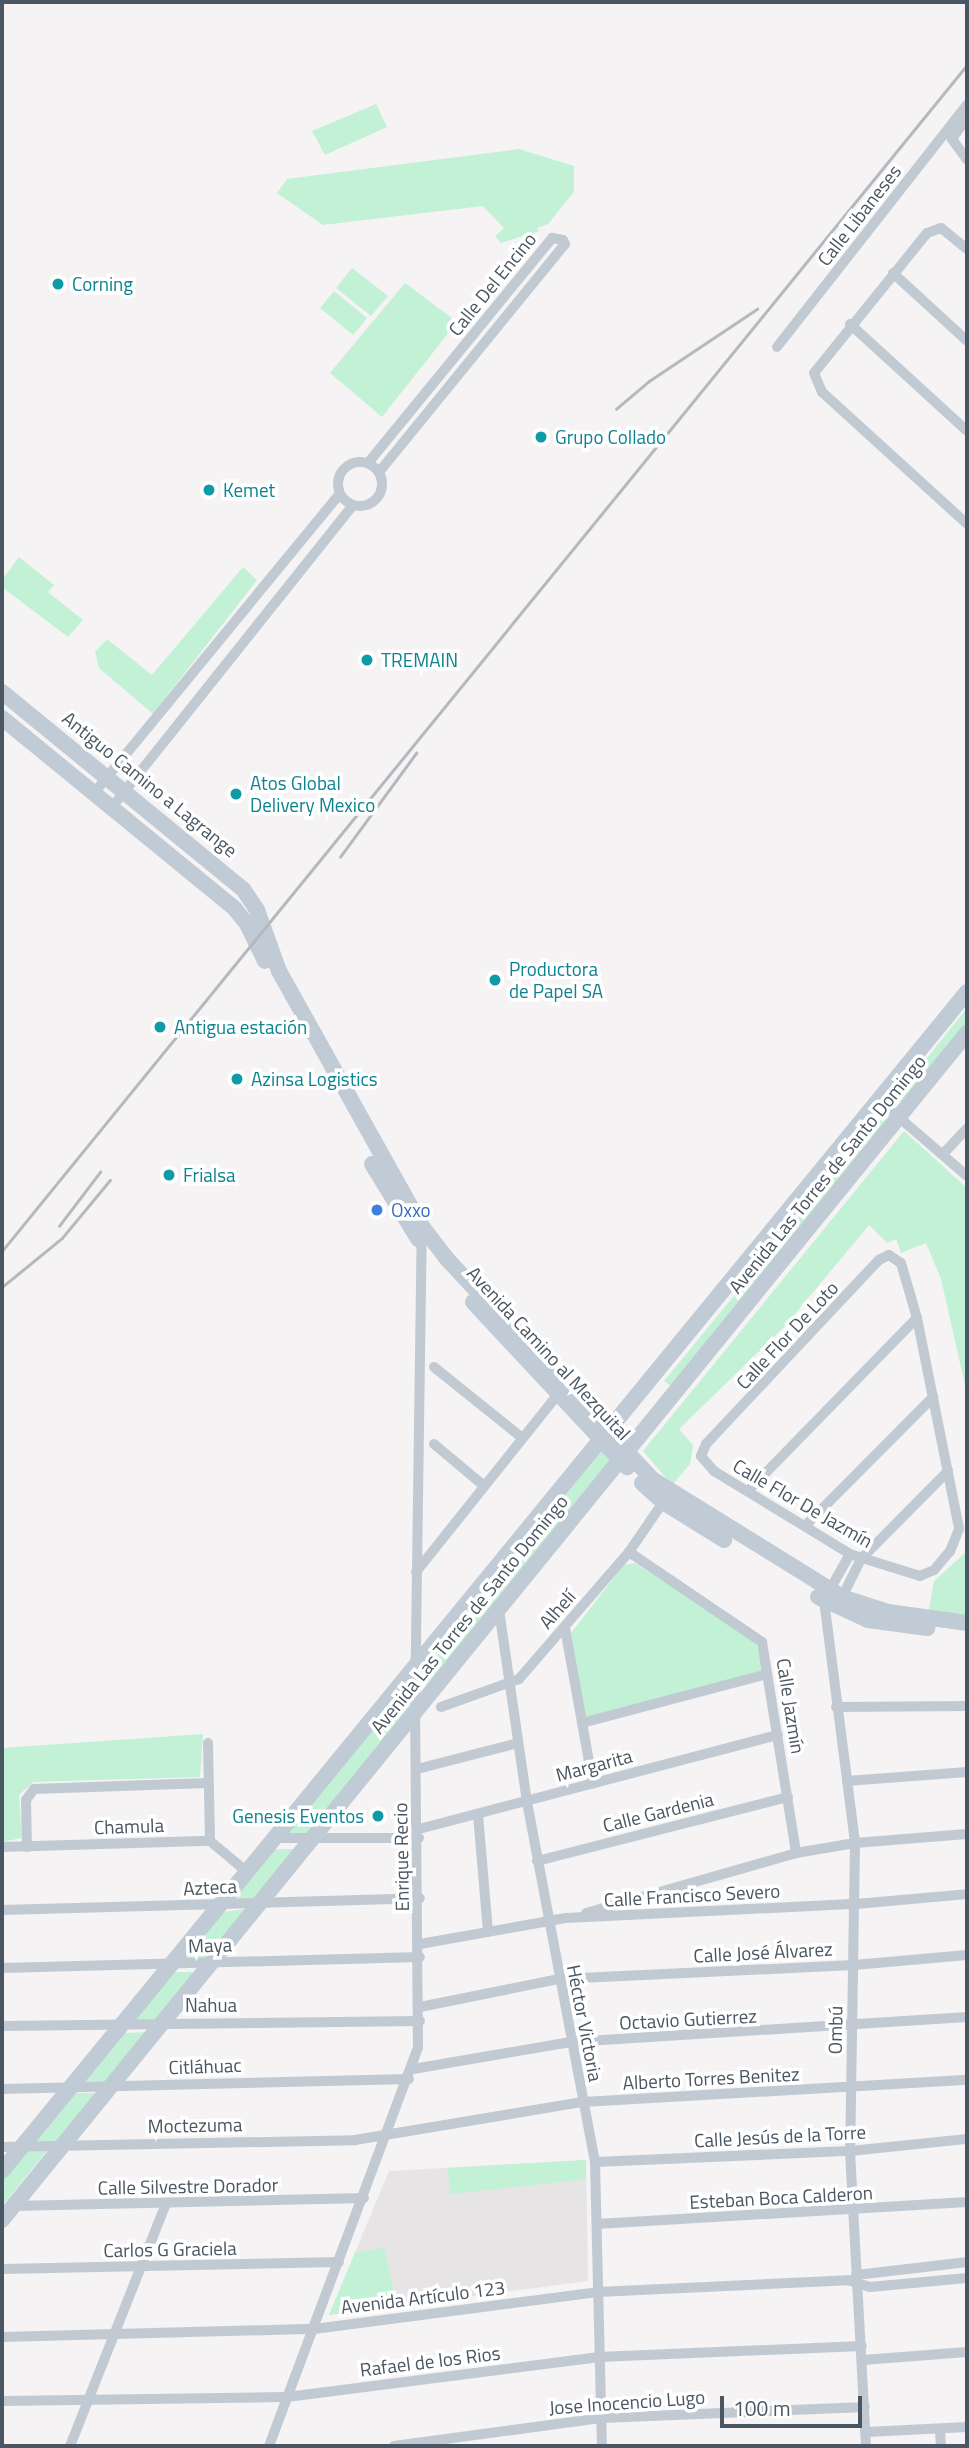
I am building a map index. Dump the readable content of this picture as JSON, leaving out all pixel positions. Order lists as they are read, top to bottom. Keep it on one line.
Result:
{"streets":{"street":["Calle Libaneses","Calle Del Encino","Antiguo Camino a Lagrange","Avenida Las Torres de Santo Domingo","Calle Flor De Loto","Avenida Camino al Mezquital","Calle Flor De Jazmín","Alhelí","Calle Jazmín","Margarita","Calle Gardenia","Chamula","Enrique Recio","Azteca","Calle Francisco Severo","Maya","Calle José Álvarez","Nahua","Octavio Gutierrez","Héctor Victoria","Ombú","Citláhuac","Alberto Torres Benitez","Moctezuma","Calle Jesús de la Torre","Calle Silvestre Dorador","Esteban Boca Calderon","Carlos G Graciela","Avenida Artículo 123","Rafael de los Rios","Jose Inocencio Lugo"]},"crossings":[["Antiguo Camino a Lagrange","Avenida Camino al Mezquital"],["Avenida Las Torres de Santo Domingo","Avenida Camino al Mezquital"],["Avenida Las Torres de Santo Domingo","Margarita"],["Avenida Las Torres de Santo Domingo","Enrique Recio"],["Avenida Las Torres de Santo Domingo","Azteca"],["Avenida Las Torres de Santo Domingo","Maya"],["Avenida Las Torres de Santo Domingo","Nahua"],["Avenida Las Torres de Santo Domingo","Héctor Victoria"],["Avenida Las Torres de Santo Domingo","Citláhuac"],["Avenida Las Torres de Santo Domingo","Moctezuma"],["Avenida Las Torres de Santo Domingo","Calle Silvestre Dorador"],["Calle Flor De Loto","Calle Flor De Jazmín"],["Avenida Camino al Mezquital","Alhelí"],["Avenida Camino al Mezquital","Enrique Recio"],["Avenida Camino al Mezquital","Ombú"],["Alhelí","Calle Jazmín"],["Alhelí","Héctor Victoria"],["Calle Jazmín","Margarita"],["Calle Jazmín","Calle Gardenia"],["Margarita","Enrique Recio"],["Margarita","Héctor Victoria"],["Calle Gardenia","Héctor Victoria"],["Enrique Recio","Azteca"],["Enrique Recio","Calle Francisco Severo"],["Enrique Recio","Maya"],["Enrique Recio","Calle José Álvarez"],["Enrique Recio","Nahua"],["Enrique Recio","Octavio Gutierrez"],["Enrique Recio","Citláhuac"],["Enrique Recio","Alberto Torres Benitez"],["Enrique Recio","Moctezuma"],["Enrique Recio","Calle Silvestre Dorador"],["Enrique Recio","Carlos G Graciela"],["Enrique Recio","Avenida Artículo 123"],["Enrique Recio","Rafael de los Rios"],["Calle Francisco Severo","Héctor Victoria"],["Calle Francisco Severo","Ombú"],["Calle José Álvarez","Héctor Victoria"],["Calle José Álvarez","Ombú"],["Octavio Gutierrez","Héctor Victoria"],["Octavio Gutierrez","Ombú"],["Octavio Gutierrez","Citláhuac"],["Héctor Victoria","Alberto Torres Benitez"],["Héctor Victoria","Calle Jesús de la Torre"],["Héctor Victoria","Esteban Boca Calderon"],["Héctor Victoria","Avenida Artículo 123"],["Héctor Victoria","Rafael de los Rios"],["Héctor Victoria","Jose Inocencio Lugo"],["Ombú","Alberto Torres Benitez"],["Ombú","Calle Jesús de la Torre"],["Ombú","Esteban Boca Calderon"],["Ombú","Rafael de los Rios"],["Ombú","Jose Inocencio Lugo"],["Alberto Torres Benitez","Moctezuma"]],"places":["Corning","Grupo Collado","Kemet","TREMAIN","Atos Global Delivery Mexico","Productora de Papel SA","Antigua estación","Azinsa Logistics","Frialsa","Oxxo","Genesis Eventos"],"scale_bar":"100 m"}
